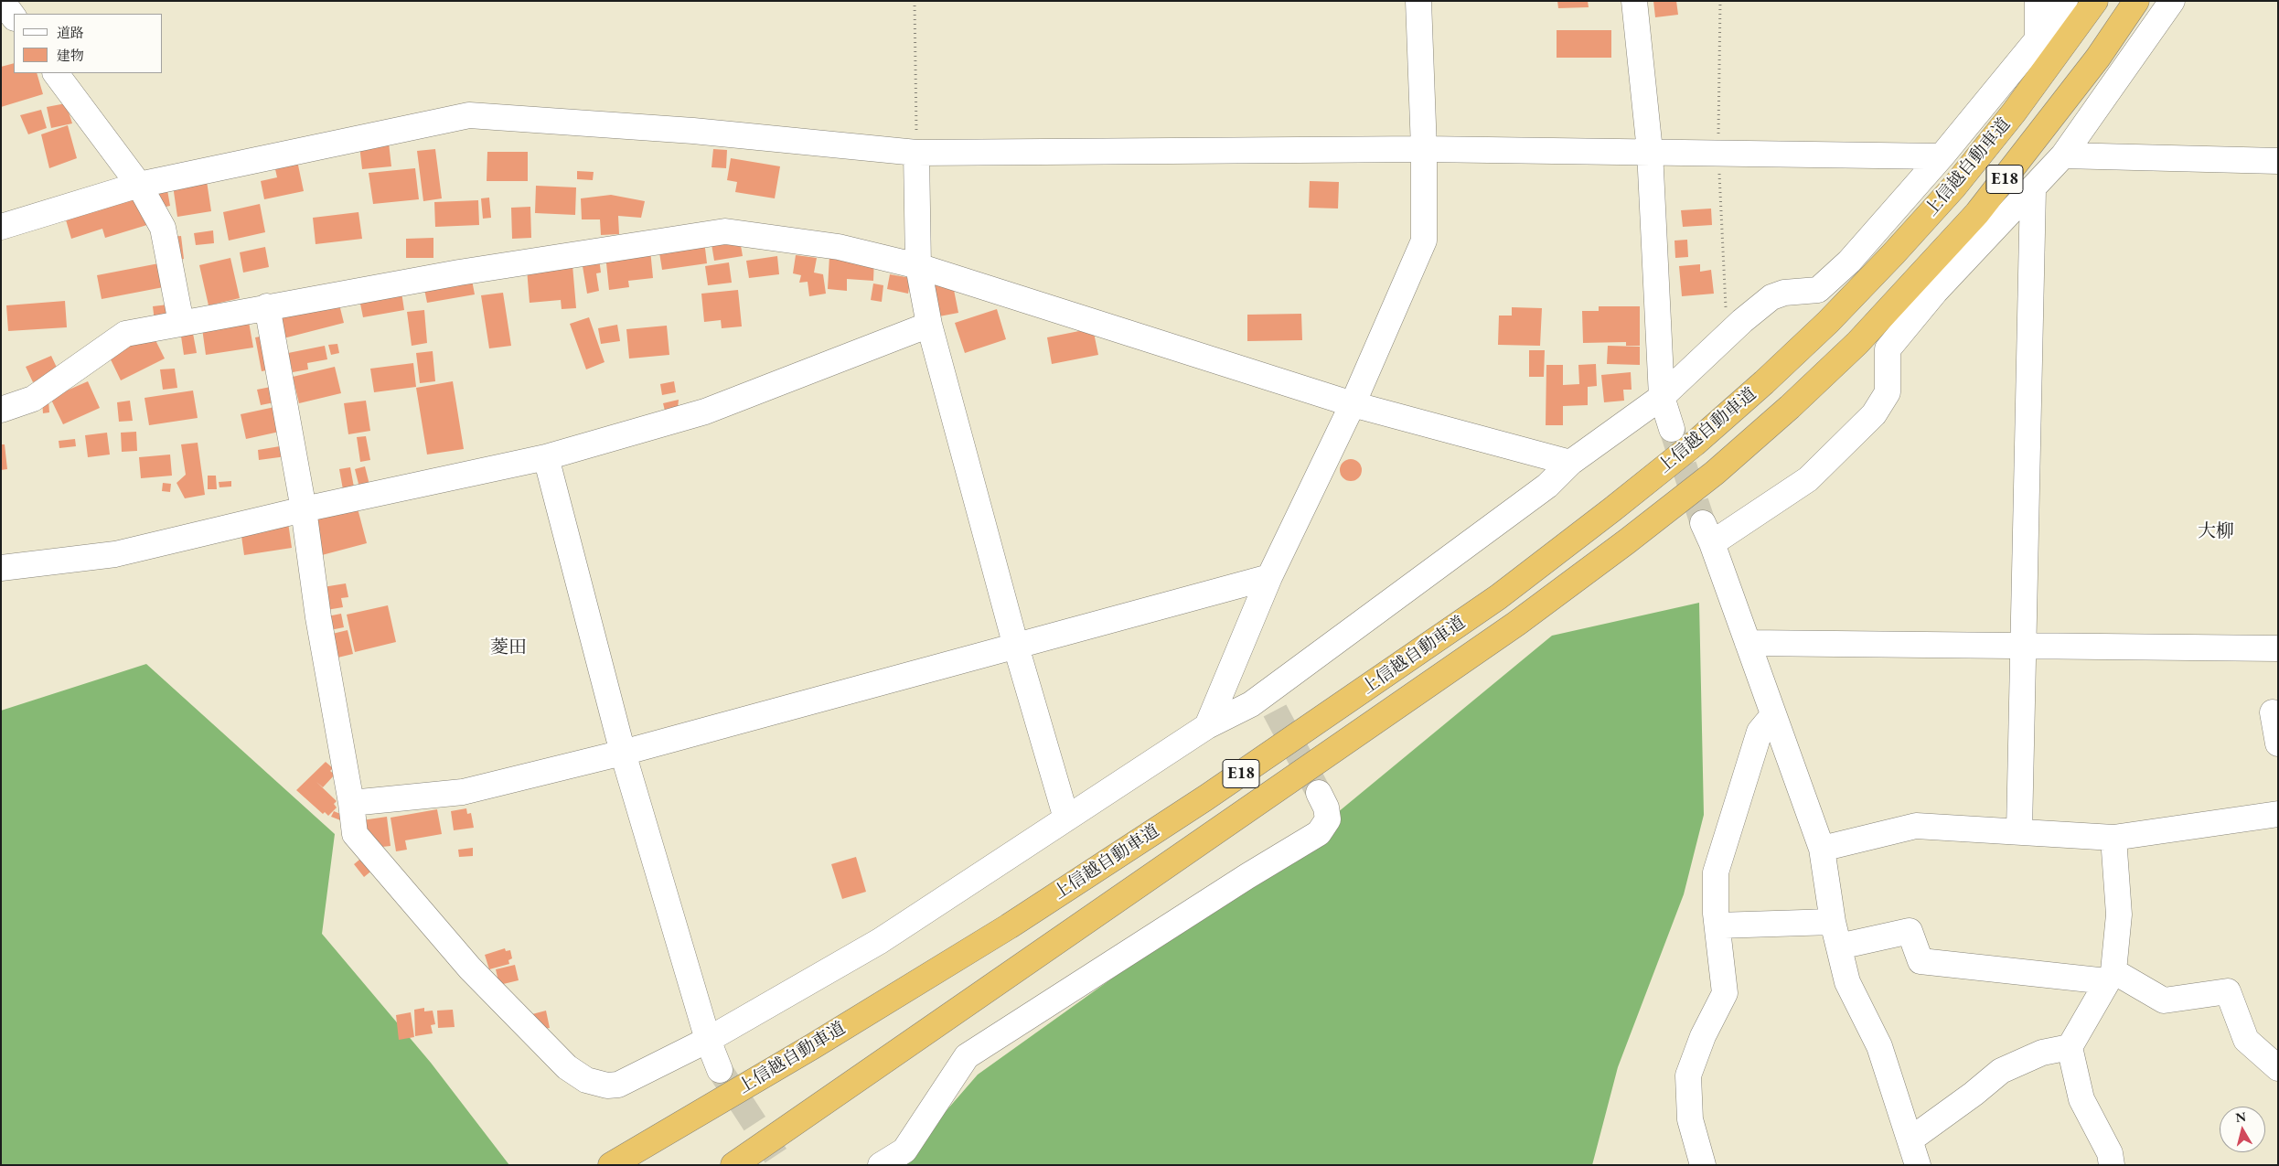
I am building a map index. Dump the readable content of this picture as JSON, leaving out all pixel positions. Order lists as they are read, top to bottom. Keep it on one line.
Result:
{"streets":{"highway":["上信越自動車道","E18"]},"districts":["大柳","菱田"],"legend":["道路","建物"],"north":"top"}
